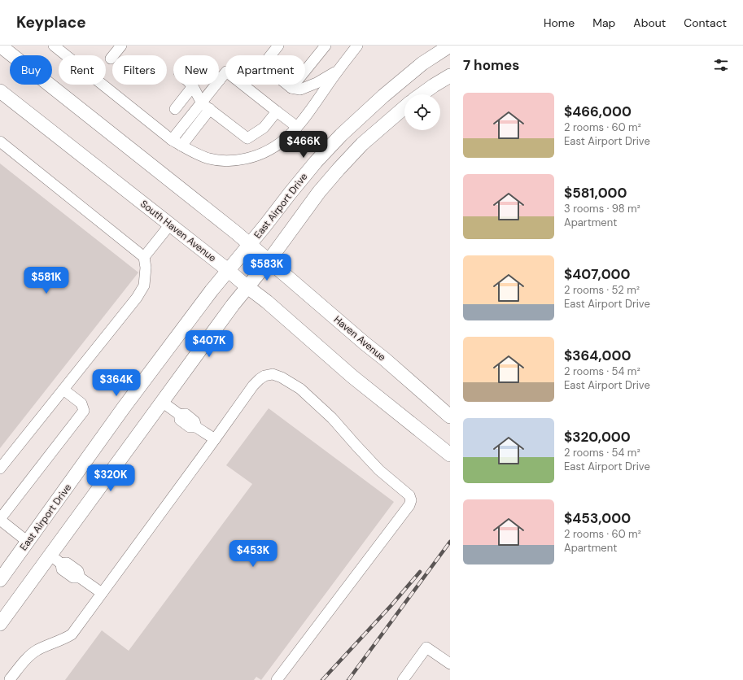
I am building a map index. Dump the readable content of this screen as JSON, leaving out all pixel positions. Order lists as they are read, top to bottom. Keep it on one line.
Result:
{"streets":{"main road":["East Airport Drive","South Haven Avenue","Haven Avenue"]},"crossings":[["East Airport Drive","South Haven Avenue"]],"page":{"header":"Keyplace","nav":["Home","Map","About","Contact"],"heading":"7 homes","chip":["Buy","Rent","Filters","New","Apartment"],"list":[{"name":"$466,000","note":"2 rooms · 60 m² · East Airport Drive"},{"name":"$581,000","note":"3 rooms · 98 m² · Apartment"},{"name":"$407,000","note":"2 rooms · 52 m² · East Airport Drive"},{"name":"$364,000","note":"2 rooms · 54 m² · East Airport Drive"},{"name":"$320,000","note":"2 rooms · 54 m² · East Airport Drive"},{"name":"$453,000","note":"2 rooms · 60 m² · Apartment"}],"price":["$466K","$583K","$581K","$407K","$364K","$320K","$453K"]}}
